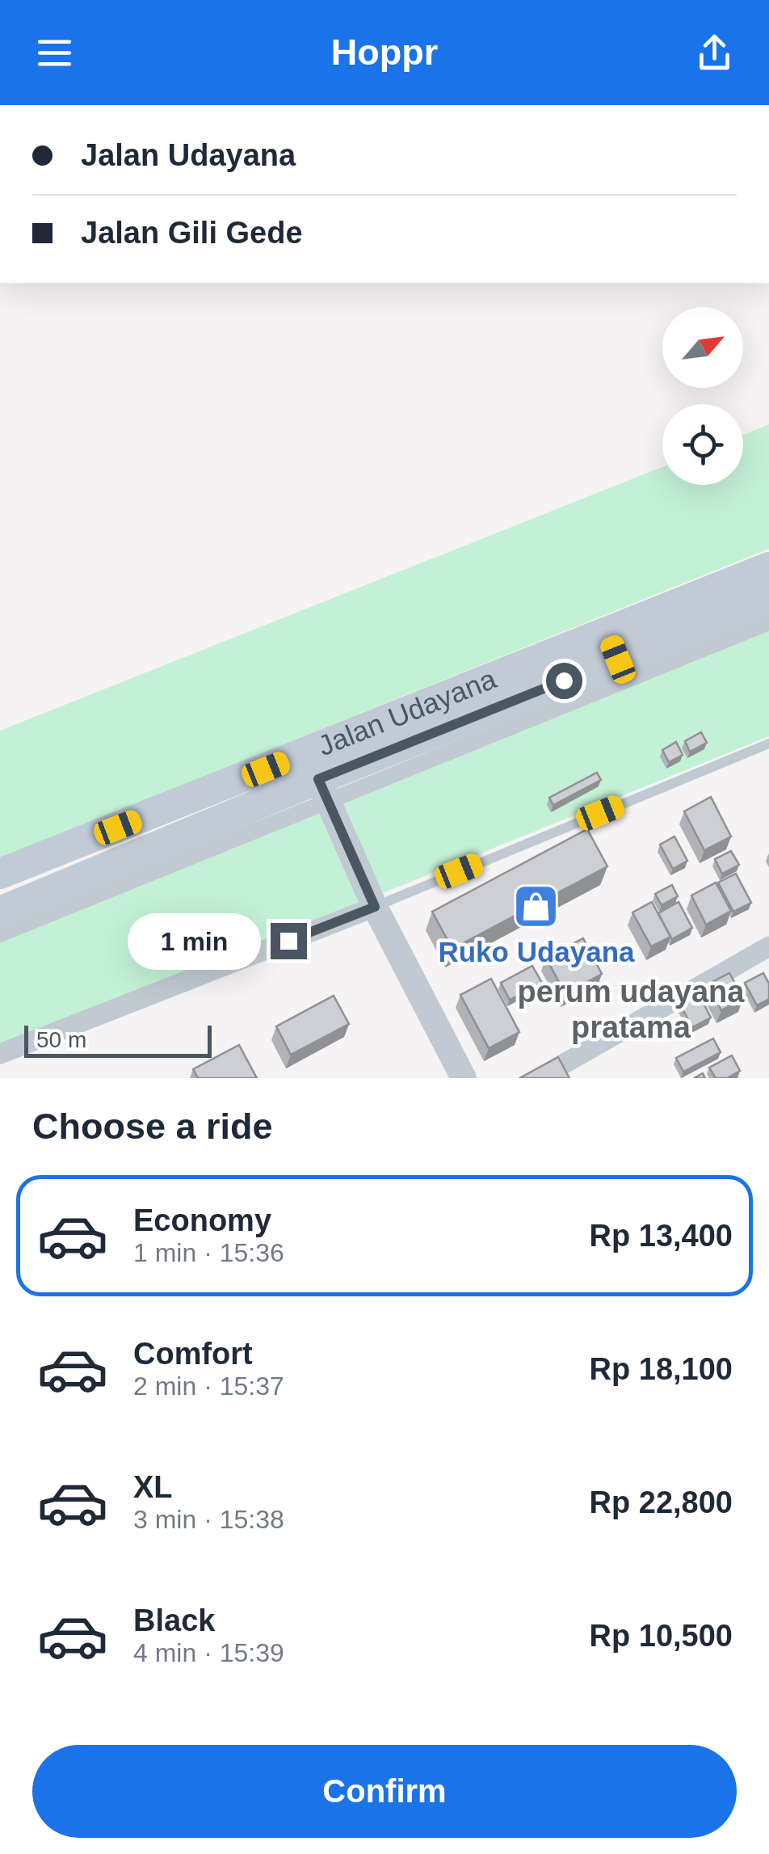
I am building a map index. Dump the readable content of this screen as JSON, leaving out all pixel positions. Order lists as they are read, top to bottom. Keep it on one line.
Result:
{"streets":{"main road":["Jalan Udayana"]},"districts":["perum udayana pratama"],"places":{"shop":["Ruko Udayana"]},"scale_bar":"50 m","north":"top right","page":{"header":"Hoppr","banner":["Jalan Udayana","Jalan Gili Gede"],"bubble":"1 min","scale":"50 m","heading":"Choose a ride","list":[{"name":"Economy","note":"1 min · 15:36","value":"Rp 13,400"},{"name":"Comfort","note":"2 min · 15:37","value":"Rp 18,100"},{"name":"XL","note":"3 min · 15:38","value":"Rp 22,800"},{"name":"Black","note":"4 min · 15:39","value":"Rp 10,500"}],"buttons":"Confirm"}}
